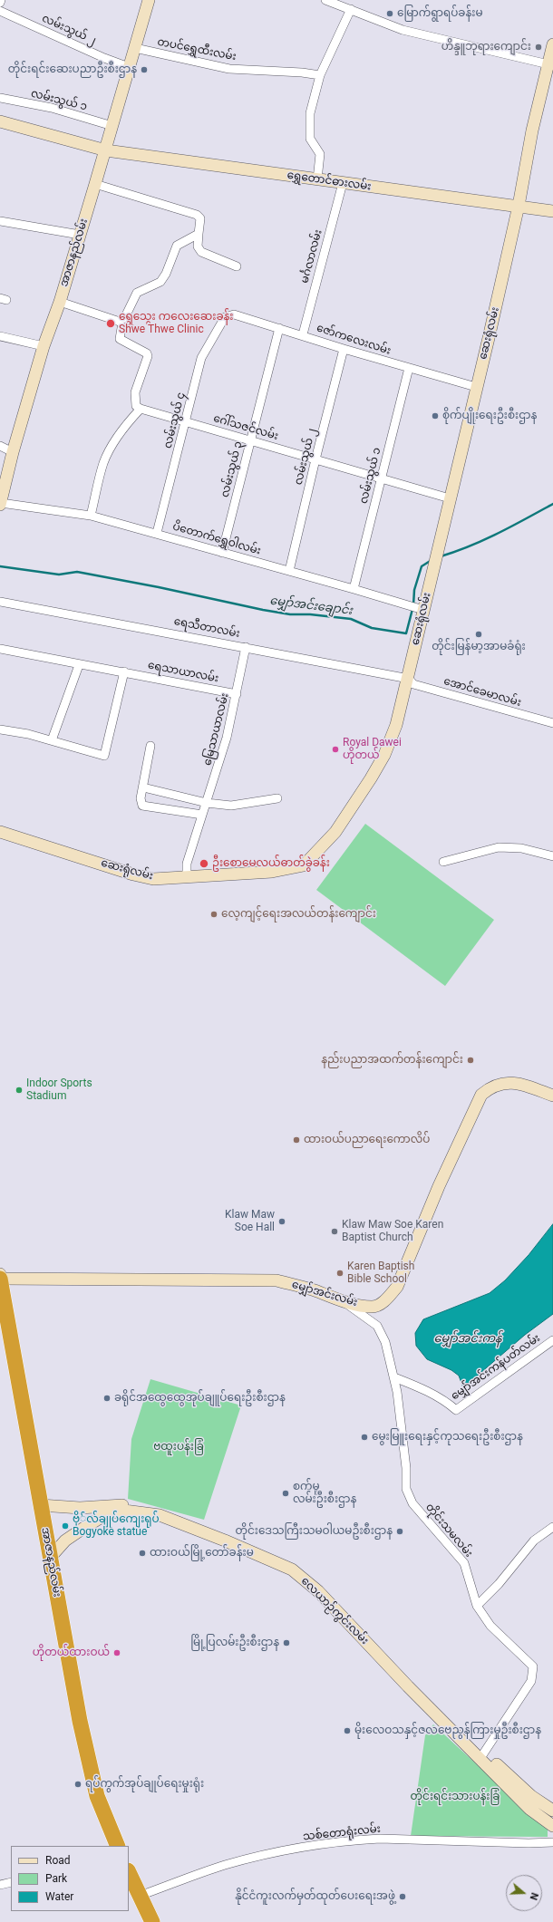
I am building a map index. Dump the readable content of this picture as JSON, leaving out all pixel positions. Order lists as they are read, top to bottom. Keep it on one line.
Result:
{"streets":{"highway":["အာဇာနည်လမ်း"],"street":["လမ်းသွယ် ၂","တပင်ရွှေထီးလမ်း","လမ်းသွယ် ၁","ရွှေတောင်ဓားလမ်း","မင်္ဂလာလမ်း","ဆေးရုံလမ်း","ဇော်ကလေးလမ်း","လမ်းသွယ် ၄","ဂေါ်သဇင်လမ်း","လမ်းသွယ် ၃","ပိတောက်ရွှေဝါလမ်း","ရေသီတာလမ်း","ရေသာယာလမ်း","အောင်ခေမာလမ်း","မြေသာယာလမ်း","မျှော်အင်းလမ်း","မျှော်အင်းကန်ပတ်လမ်း","တိုင်းသမလမ်း","လေယာဉ်ကွင်းလမ်း","သစ်တောရုံးလမ်း"]},"crossings":[["လမ်းသွယ် ၂","အာဇာနည်လမ်း"],["လမ်းသွယ် ၂","ဇော်ကလေးလမ်း"],["လမ်းသွယ် ၂","ဂေါ်သဇင်လမ်း"],["လမ်းသွယ် ၂","ပိတောက်ရွှေဝါလမ်း"],["တပင်ရွှေထီးလမ်း","အာဇာနည်လမ်း"],["လမ်းသွယ် ၁","အာဇာနည်လမ်း"],["လမ်းသွယ် ၁","ဇော်ကလေးလမ်း"],["လမ်းသွယ် ၁","ဂေါ်သဇင်လမ်း"],["လမ်းသွယ် ၁","ပိတောက်ရွှေဝါလမ်း"],["ရွှေတောင်ဓားလမ်း","အာဇာနည်လမ်း"],["ရွှေတောင်ဓားလမ်း","မင်္ဂလာလမ်း"],["ရွှေတောင်ဓားလမ်း","ဆေးရုံလမ်း"],["အာဇာနည်လမ်း","ပိတောက်ရွှေဝါလမ်း"],["အာဇာနည်လမ်း","မျှော်အင်းလမ်း"],["အာဇာနည်လမ်း","လေယာဉ်ကွင်းလမ်း"],["မင်္ဂလာလမ်း","ဇော်ကလေးလမ်း"],["ဆေးရုံလမ်း","ဇော်ကလေးလမ်း"],["ဆေးရုံလမ်း","ဂေါ်သဇင်လမ်း"],["ဆေးရုံလမ်း","ပိတောက်ရွှေဝါလမ်း"],["ဆေးရုံလမ်း","ရေသီတာလမ်း"],["ဆေးရုံလမ်း","အောင်ခေမာလမ်း"],["ဆေးရုံလမ်း","မြေသာယာလမ်း"],["ဇော်ကလေးလမ်း","လမ်းသွယ် ၄"],["ဇော်ကလေးလမ်း","လမ်းသွယ် ၃"],["လမ်းသွယ် ၄","ဂေါ်သဇင်လမ်း"],["လမ်းသွယ် ၄","ပိတောက်ရွှေဝါလမ်း"],["ဂေါ်သဇင်လမ်း","လမ်းသွယ် ၃"],["လမ်းသွယ် ၃","ပိတောက်ရွှေဝါလမ်း"],["ရေသီတာလမ်း","အောင်ခေမာလမ်း"],["ရေသီတာလမ်း","မြေသာယာလမ်း"],["ရေသာယာလမ်း","မြေသာယာလမ်း"],["မျှော်အင်းလမ်း","တိုင်းသမလမ်း"],["မျှော်အင်းကန်ပတ်လမ်း","တိုင်းသမလမ်း"],["တိုင်းသမလမ်း","လေယာဉ်ကွင်းလမ်း"]],"water":["မျှော်အင်းချောင်း","မျှော်အင်းကန်"],"parks":["ဗထူးပန်းခြံ","တိုင်းရင်းသားပန်းခြံ"],"places":["မြောက်ရွာရပ်ခန်းမ","ဟိန္ဒူဘုရားကျောင်း","တိုင်းရင်းဆေးပညာဦးစီးဌာန","ရွှေသွေး ကလေးဆေးခန်း Shwe Thwe Clinic","စိုက်ပျိုးရေးဦးစီးဌာန","တိုင်းမြန်မာ့အာမခံရုံး","Royal Dawei ဟိုတယ်","ဦးစောမေလယ်ဓာတ်ခွဲခန်း","လေ့ကျင့်ရေးအလယ်တန်းကျောင်း","နည်းပညာအထက်တန်းကျောင်း","Indoor Sports Stadium","ထားဝယ်ပညာရေးကောလိပ်","Klaw Maw Soe Hall","Klaw Maw Soe Karen Baptist Church","Karen Baptish Bible School","ခရိုင်အထွေထွေအုပ်ချူပ်ရေးဦးစီးဌာန","မွေးမြူးရေးနှင့်ကုသရေးဦးစီးဌာန","စက်မူ လမ်းဦးစီးဌာန","ဗို်လ်ချုပ်ကျေးရုပ် Bogyoke statue","တိုင်းဒေသကြီးသမဝါယမဦးစီးဌာန","ထားဝယ်မြို့တော်ခန်းမ","မြို့ပြလမ်းဦးစီးဌာန","ဟိုတယ်ထားဝယ်","မိုးလေဝသနှင့်ဇလဗေညွန်ကြားမှုဦးစီးဌာန","ရပ်ကွက်အုပ်ချုပ်ရေးမှုးရုံး","နိုင်ငံကူးလက်မှတ်ထုတ်ပေးရေးအဖွဲ့"],"legend":["Road","Park","Water"],"north":"right"}
